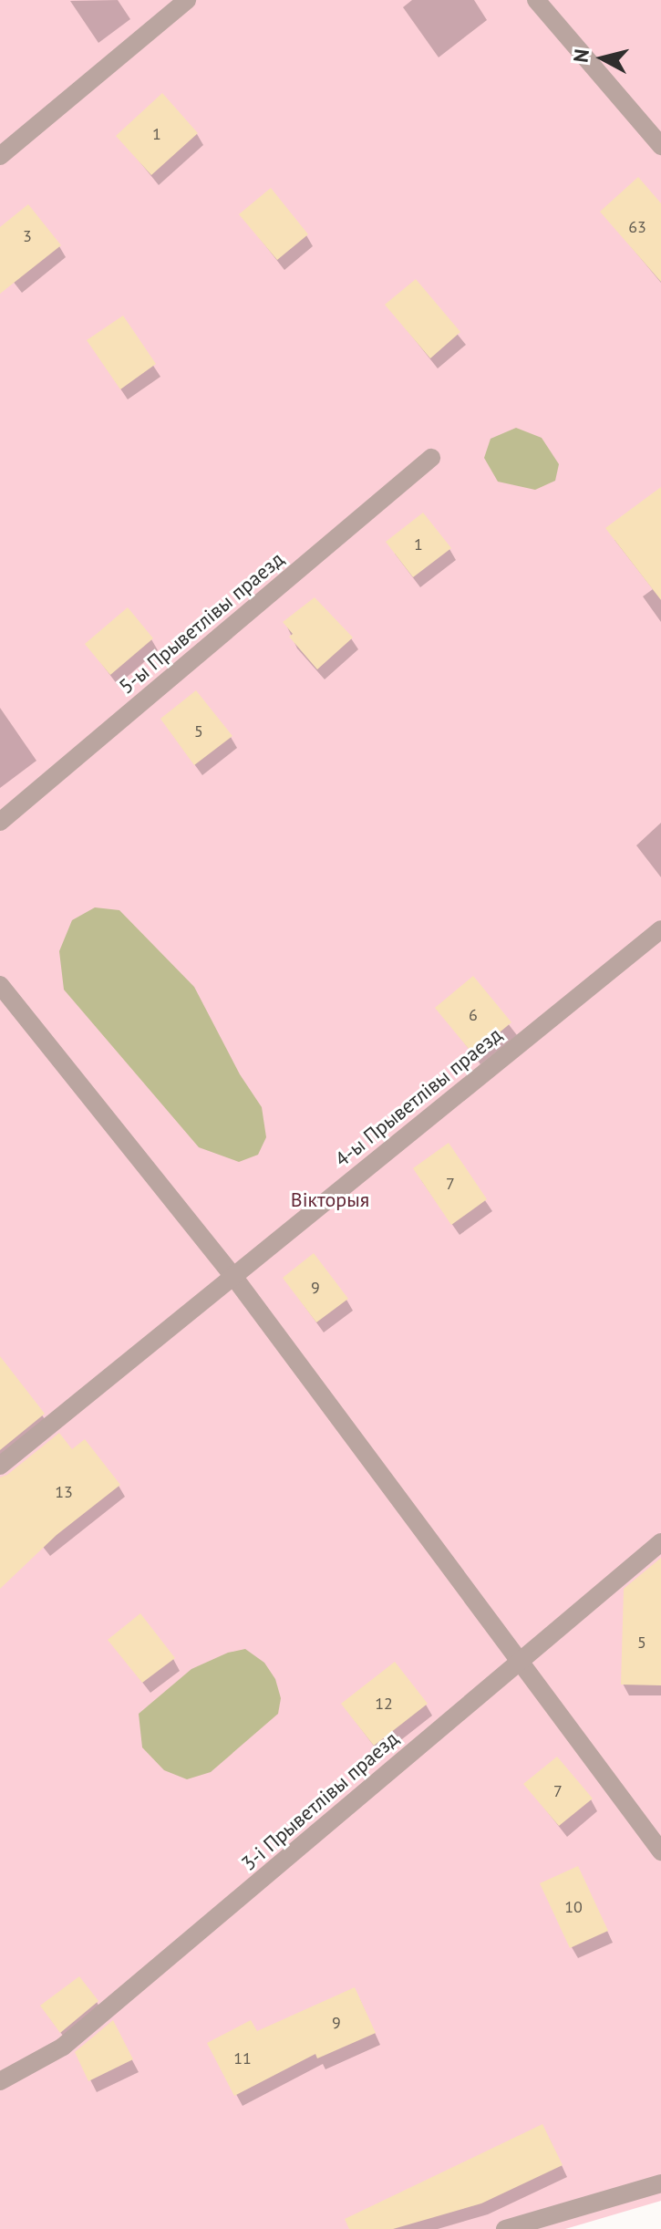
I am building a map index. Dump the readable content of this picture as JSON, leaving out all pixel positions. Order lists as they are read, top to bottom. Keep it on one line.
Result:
{"streets":{"lane":["5-ы Прыветлівы праезд","4-ы Прыветлівы праезд","3-і Прыветлівы праезд"]},"parks":["Вікторыя"],"house_numbers":["1","63","3","1","5","6","7","9","13","5","12","7","10","9","11"],"north":"left"}
